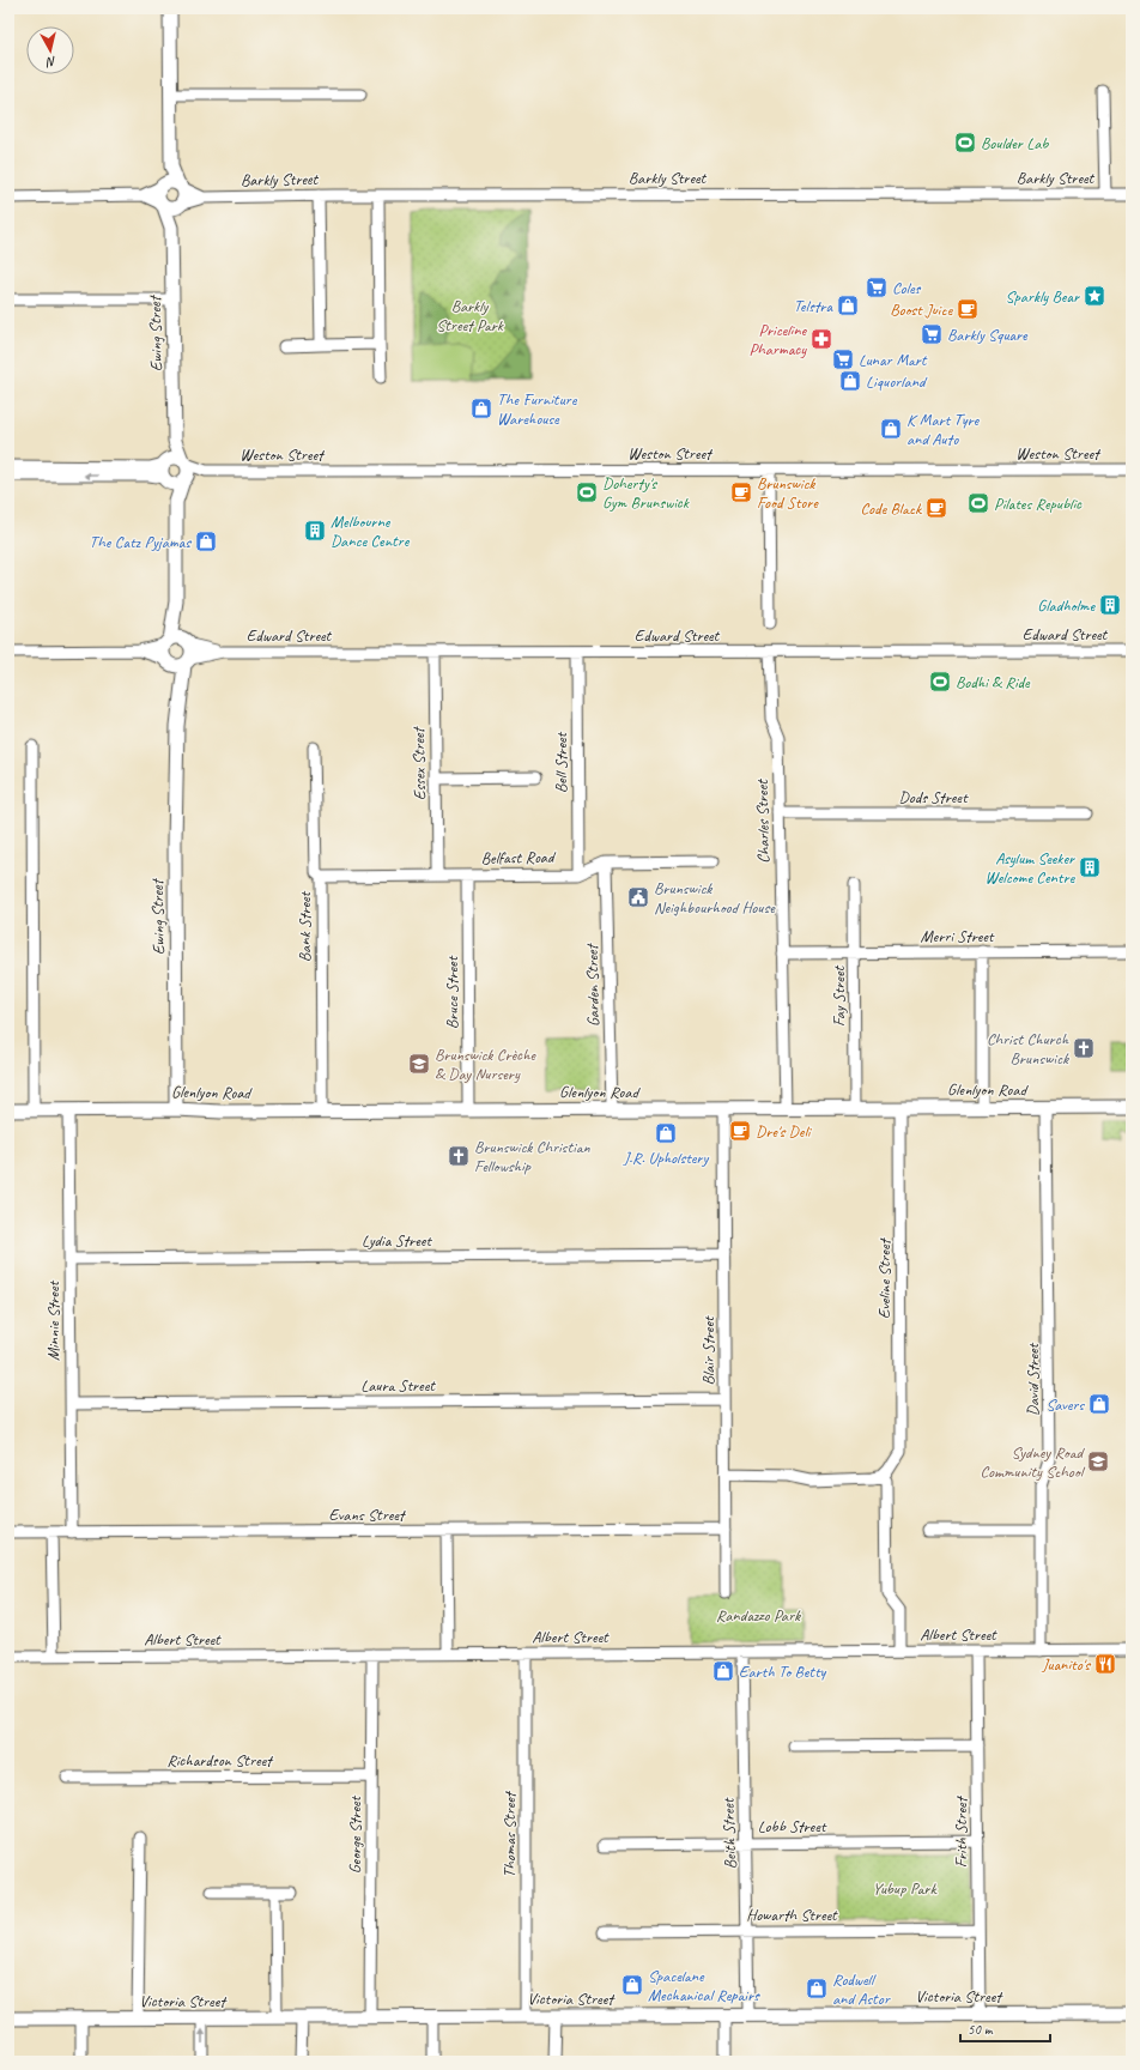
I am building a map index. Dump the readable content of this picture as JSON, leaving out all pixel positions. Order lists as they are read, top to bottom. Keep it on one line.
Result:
{"streets":{"street":["Barkly Street","Ewing Street","Weston Street","Edward Street","Bell Street","Essex Street","Dods Street","Charles Street","Belfast Road","Bank Street","Merri Street","Garden Street","Bruce Street","Fay Street","Glenlyon Road","Lydia Street","Eveline Street","Minnie Street","Blair Street","David Street","Laura Street","Evans Street","Albert Street","Richardson Street","Lobb Street","Frith Street","Beith Street","George Street","Thomas Street","Howarth Street","Victoria Street"]},"crossings":[["Barkly Street","Ewing Street"],["Ewing Street","Weston Street"],["Ewing Street","Edward Street"],["Ewing Street","Glenlyon Road"],["Edward Street","Bell Street"],["Edward Street","Essex Street"],["Edward Street","Charles Street"],["Bell Street","Belfast Road"],["Essex Street","Belfast Road"],["Dods Street","Charles Street"],["Charles Street","Merri Street"],["Charles Street","Glenlyon Road"],["Belfast Road","Bank Street"],["Belfast Road","Garden Street"],["Belfast Road","Bruce Street"],["Bank Street","Glenlyon Road"],["Merri Street","Fay Street"],["Garden Street","Glenlyon Road"],["Bruce Street","Glenlyon Road"],["Fay Street","Glenlyon Road"],["Glenlyon Road","Eveline Street"],["Glenlyon Road","Minnie Street"],["Glenlyon Road","Blair Street"],["Glenlyon Road","David Street"],["Lydia Street","Minnie Street"],["Lydia Street","Blair Street"],["Minnie Street","Laura Street"],["Minnie Street","Evans Street"],["Blair Street","Laura Street"],["Blair Street","Evans Street"],["David Street","Albert Street"],["Albert Street","Frith Street"],["Albert Street","Beith Street"],["Albert Street","George Street"],["Albert Street","Thomas Street"],["Richardson Street","George Street"],["Lobb Street","Frith Street"],["Lobb Street","Beith Street"],["Frith Street","Howarth Street"],["Frith Street","Victoria Street"],["Beith Street","Howarth Street"],["Beith Street","Victoria Street"],["George Street","Victoria Street"],["Thomas Street","Victoria Street"]],"parks":["Barkly Street Park","Randazzo Park","Yubup Park"],"places":{"sports":["Boulder Lab","Doherty's Gym Brunswick","Pilates Republic","Bodhi & Ride"],"supermarket":["Coles","Barkly Square","Lunar Mart"],"place":["Sparkly Bear"],"shop":["Telstra","Liquorland","The Furniture Warehouse","K Mart Tyre and Auto","The Catz Pyjamas","J.R. Upholstery","Savers","Earth To Betty","Spacelane Mechanical Repairs","Rodwell and Astor"],"cafe":["Boost Juice","Brunswick Food Store","Code Black","Dre's Deli"],"pharmacy":["Priceline Pharmacy"],"building":["Melbourne Dance Centre","Gladholme","Asylum Seeker Welcome Centre"],"public building":["Brunswick Neighbourhood House"],"church":["Christ Church Brunswick","Brunswick Christian Fellowship"],"school or university":["Brunswick Crèche & Day Nursery","Sydney Road Community School"],"restaurant":["Juanito's"]},"scale_bar":"50 m","north":"bottom"}
